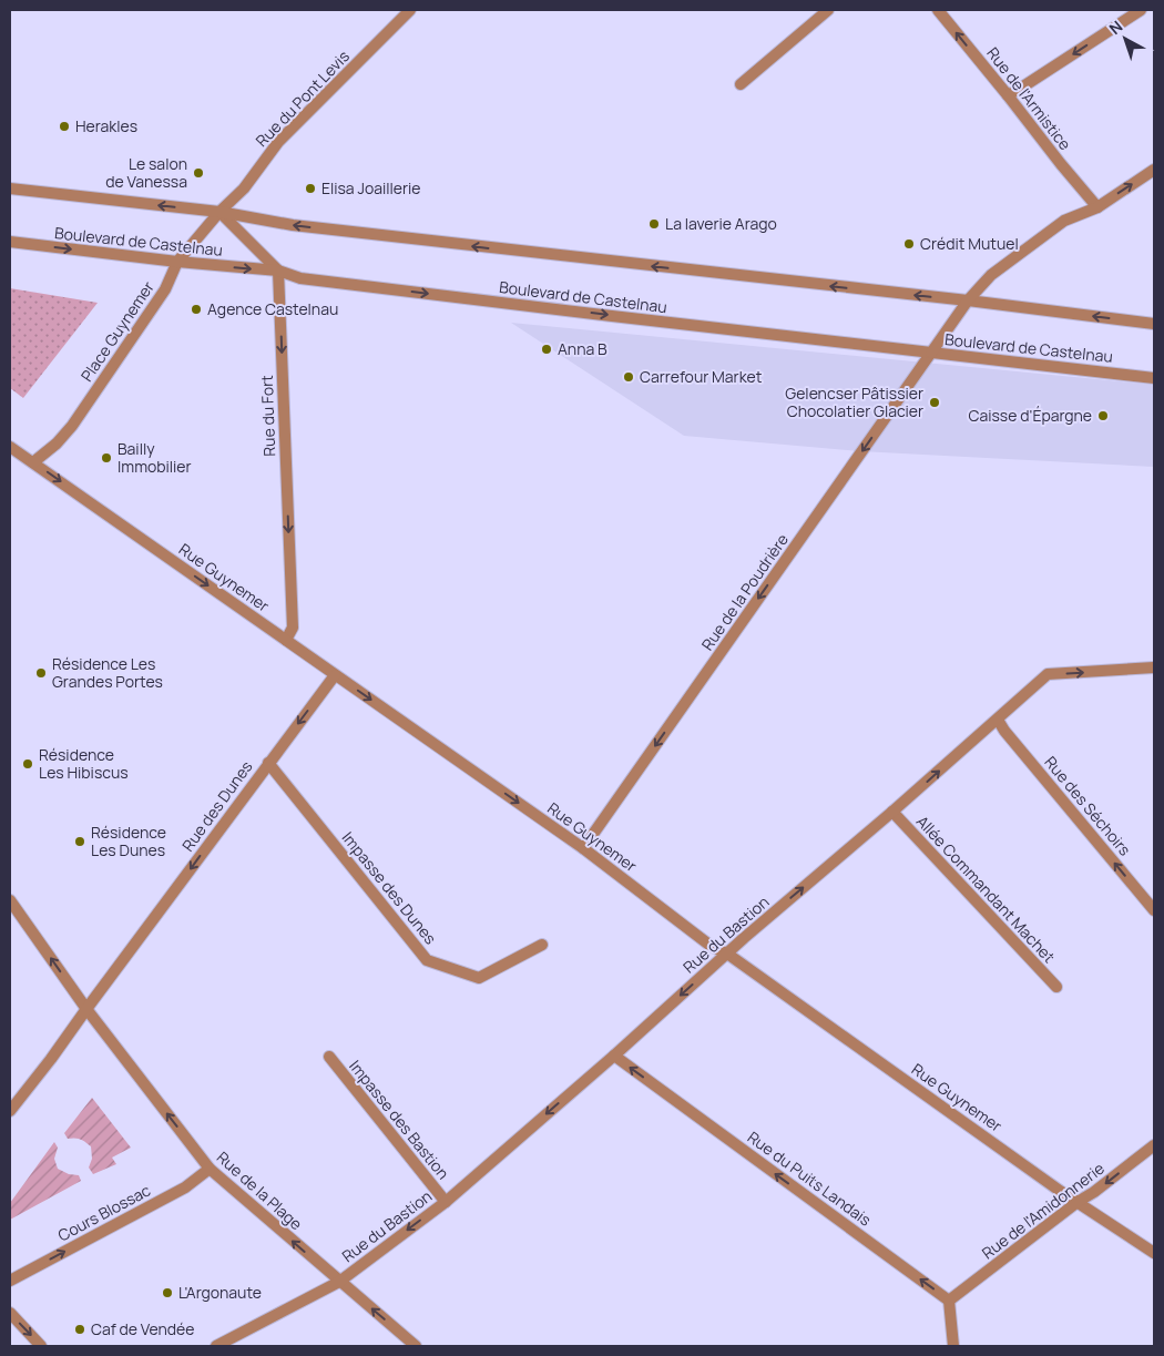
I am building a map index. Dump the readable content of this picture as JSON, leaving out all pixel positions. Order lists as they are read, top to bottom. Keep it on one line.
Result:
{"streets":{"street":["Rue du Pont Levis","Rue de l'Armistice","Boulevard de Castelnau","Place Guynemer","Rue du Fort","Rue Guynemer","Rue de la Poudrière","Rue des Dunes","Rue des Séchoirs","Impasse des Dunes","Allée Commandant Machet","Rue du Bastion","Impasse des Bastion","Rue du Puits Landais","Rue de la Plage","Rue de l'Amidonnerie","Cours Blossac"]},"crossings":[["Rue du Pont Levis","Place Guynemer"],["Rue de l'Armistice","Rue de la Poudrière"],["Boulevard de Castelnau","Place Guynemer"],["Boulevard de Castelnau","Rue du Fort"],["Boulevard de Castelnau","Rue de la Poudrière"],["Place Guynemer","Rue Guynemer"],["Rue du Fort","Rue Guynemer"],["Rue Guynemer","Rue de la Poudrière"],["Rue Guynemer","Rue des Dunes"],["Rue Guynemer","Rue du Bastion"],["Rue Guynemer","Rue de l'Amidonnerie"],["Rue des Dunes","Impasse des Dunes"],["Rue des Dunes","Rue de la Plage"],["Rue des Séchoirs","Rue du Bastion"],["Allée Commandant Machet","Rue du Bastion"],["Rue du Bastion","Impasse des Bastion"],["Rue du Bastion","Rue du Puits Landais"],["Rue du Bastion","Rue de la Plage"],["Rue du Puits Landais","Rue de l'Amidonnerie"],["Rue de la Plage","Cours Blossac"]],"one_way":["Rue de l'Armistice","Rue du Fort","Rue Guynemer","Rue de la Poudrière","Rue des Dunes","Rue des Séchoirs","Rue du Puits Landais","Rue de la Plage","Rue de l'Amidonnerie","Cours Blossac"],"places":["Herakles","Le salon de Vanessa","Elisa Joaillerie","La laverie Arago","Crédit Mutuel","Agence Castelnau","Anna B","Carrefour Market","Gelencser Pâtissier Chocolatier Glacier","Caisse d'Épargne","Bailly Immobilier","Résidence Les Grandes Portes","Résidence Les Hibiscus","Résidence Les Dunes","L'Argonaute","Caf de Vendée"],"north":"top left"}
